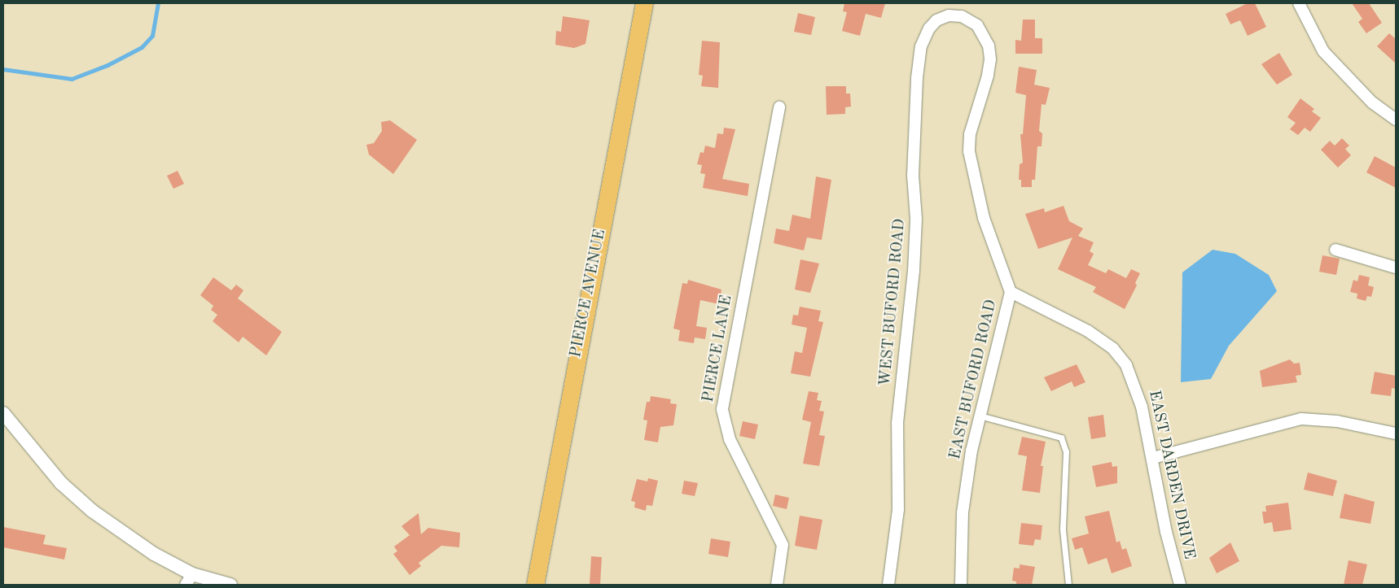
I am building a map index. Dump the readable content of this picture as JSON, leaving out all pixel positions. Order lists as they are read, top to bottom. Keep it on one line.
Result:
{"streets":{"main road":["PIERCE AVENUE"],"street":["WEST BUFORD ROAD","PIERCE LANE","EAST BUFORD ROAD","EAST DARDEN DRIVE"]},"crossings":[["WEST BUFORD ROAD","EAST BUFORD ROAD"],["EAST BUFORD ROAD","EAST DARDEN DRIVE"]]}
